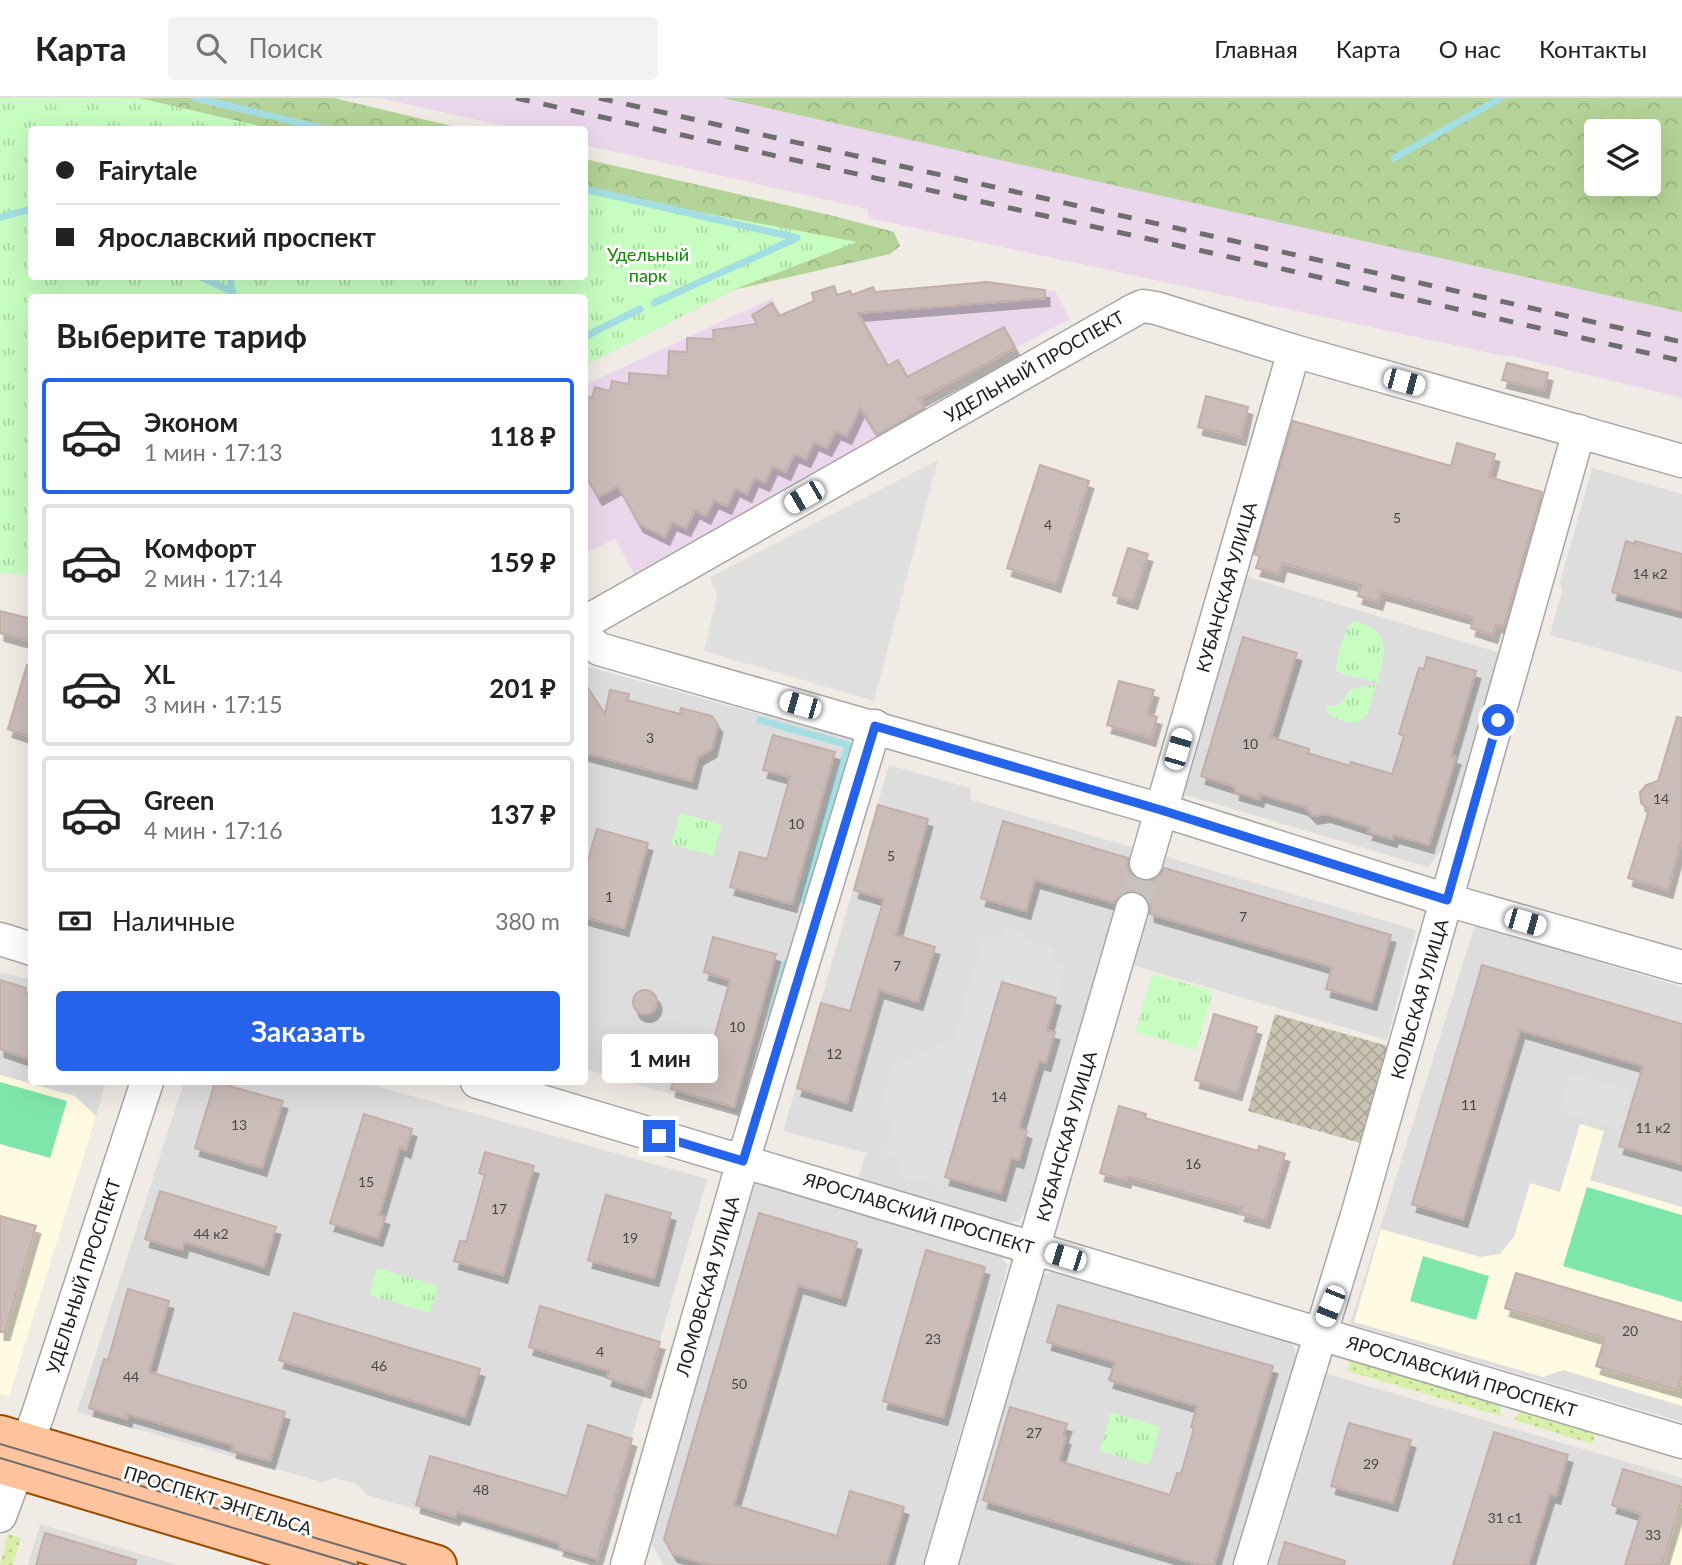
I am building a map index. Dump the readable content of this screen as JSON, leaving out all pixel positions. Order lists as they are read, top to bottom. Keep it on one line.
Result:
{"streets":{"main road":["ПРОСПЕКТ ЭНГЕЛЬСА"],"street":["УДЕЛЬНЫЙ ПРОСПЕКТ","КУБАНСКАЯ УЛИЦА","КОЛЬСКАЯ УЛИЦА","ЯРОСЛАВСКИЙ ПРОСПЕКТ","ЛОМОВСКАЯ УЛИЦА"]},"crossings":[["УДЕЛЬНЫЙ ПРОСПЕКТ","КУБАНСКАЯ УЛИЦА"],["УДЕЛЬНЫЙ ПРОСПЕКТ","КОЛЬСКАЯ УЛИЦА"],["УДЕЛЬНЫЙ ПРОСПЕКТ","ПРОСПЕКТ ЭНГЕЛЬСА"],["КУБАНСКАЯ УЛИЦА","ЯРОСЛАВСКИЙ ПРОСПЕКТ"],["КОЛЬСКАЯ УЛИЦА","ЯРОСЛАВСКИЙ ПРОСПЕКТ"],["ЯРОСЛАВСКИЙ ПРОСПЕКТ","ЛОМОВСКАЯ УЛИЦА"]],"parks":["Удельный парк"],"house_numbers":["5","4","14 к2","3","10","14","10","5","1","7","7","10","12","14","11","13","11 к2","16","15","17","44 к2","19","20","23","4","46","44","50","27","29","48","31 с1","33"],"page":{"header":"Карта","search":"Поиск","nav":["Главная","Карта","О нас","Контакты"],"banner":["Fairytale","Ярославский проспект"],"heading":"Выберите тариф","list":[{"name":"Эконом","note":"1 мин · 17:13","value":"118 ₽"},{"name":"Комфорт","note":"2 мин · 17:14","value":"159 ₽"},{"name":"XL","note":"3 мин · 17:15","value":"201 ₽"},{"name":"Green","note":"4 мин · 17:16","value":"137 ₽"}],"pay":["Наличные","380 m"],"buttons":"Заказать","bubble":"1 мин"}}
